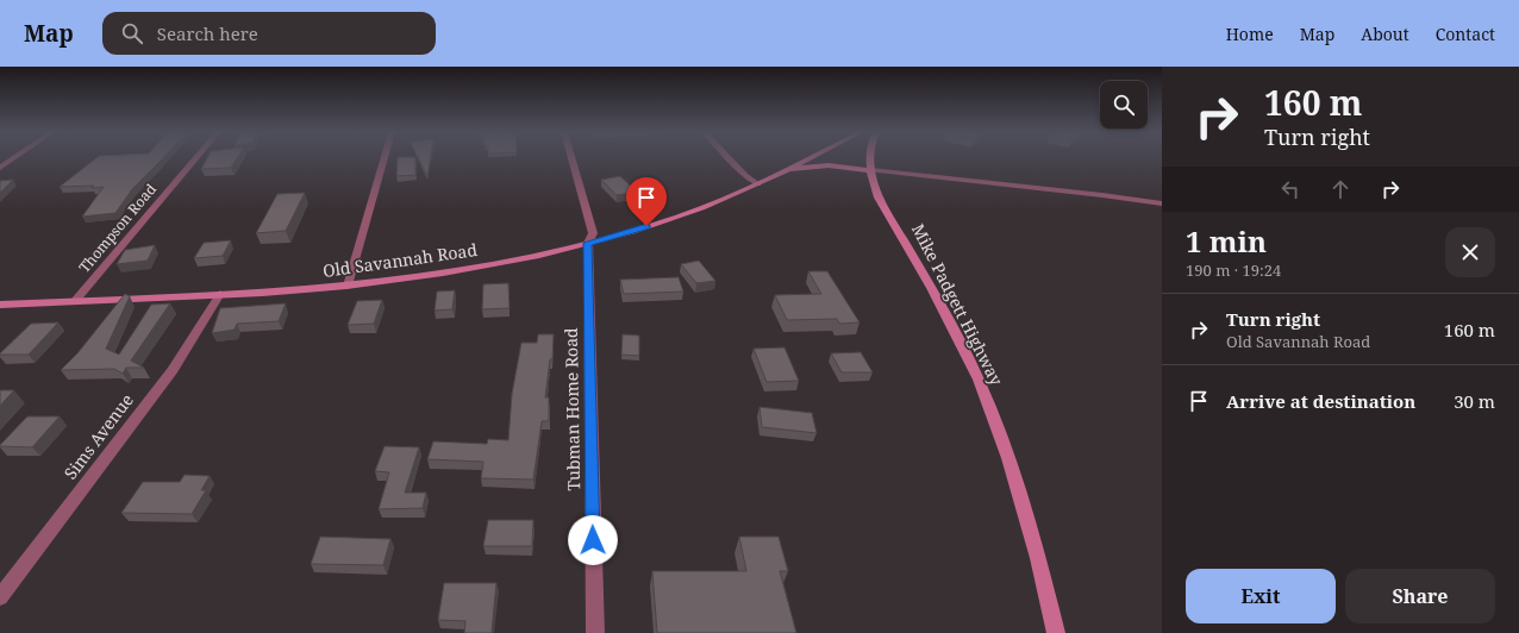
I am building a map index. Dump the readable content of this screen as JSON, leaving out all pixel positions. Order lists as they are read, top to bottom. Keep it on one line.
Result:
{"streets":{"main road":["Old Savannah Road","Mike Padgett Highway"],"street":["Thompson Road","Tubman Home Road","Sims Avenue"]},"crossings":[["Thompson Road","Old Savannah Road"],["Old Savannah Road","Tubman Home Road"],["Old Savannah Road","Sims Avenue"]],"page":{"header":"Map","search":"Search here","nav":["Home","Map","About","Contact"],"turn":["160 m","Turn right"],"heading":["1 min","190 m · 19:24"],"list":[{"name":"Turn right","note":"Old Savannah Road","value":"160 m"},{"name":"Arrive at destination","value":"30 m"}],"buttons":["Exit","Share"]}}
